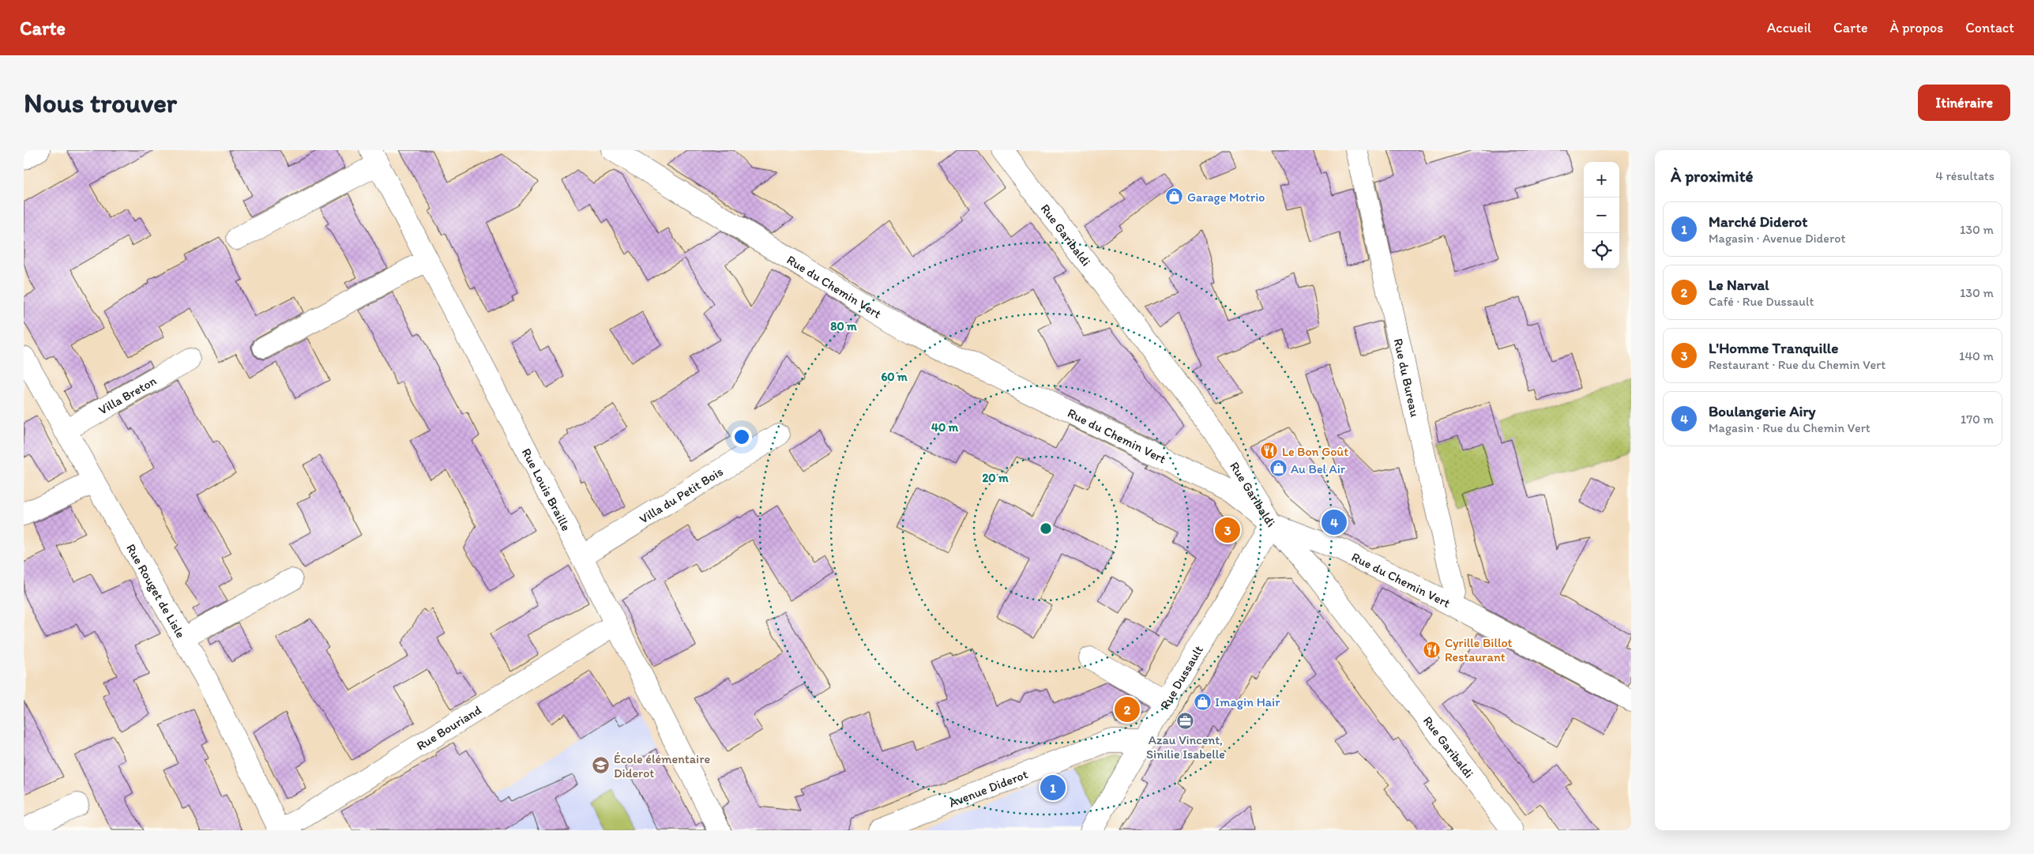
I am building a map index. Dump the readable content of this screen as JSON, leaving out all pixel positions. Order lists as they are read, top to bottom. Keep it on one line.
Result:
{"streets":{"street":["Rue Garibaldi","Rue du Chemin Vert","Rue du Bureau","Villa Breton","Rue Louis Braille","Villa du Petit Bois","Rue Rouget de Lisle","Rue Dussault","Rue Bouriand","Avenue Diderot"]},"crossings":[["Rue Garibaldi","Rue du Chemin Vert"],["Rue Garibaldi","Rue Dussault"],["Rue du Chemin Vert","Rue du Bureau"],["Rue du Chemin Vert","Rue Dussault"],["Villa Breton","Rue Rouget de Lisle"],["Rue Louis Braille","Villa du Petit Bois"],["Rue Louis Braille","Rue Bouriand"],["Rue Rouget de Lisle","Rue Bouriand"],["Rue Dussault","Avenue Diderot"]],"places":{"shop":["Garage Motrio","Au Bel Air","Imagin Hair"],"restaurant":["Le Bon Goût","Cyrille Billot Restaurant"],"office":["Azau Vincent, Sinilie Isabelle"],"school or university":["École élémentaire Diderot"]},"page":{"header":"Carte","nav":["Accueil","Carte","À propos","Contact"],"buttons":"Itinéraire","title":"Nous trouver","heading":["À proximité","4 résultats"],"map_buttons":["+","−"],"list":[{"mark":"1","name":"Marché Diderot","note":"Magasin · Avenue Diderot","value":"130 m"},{"mark":"2","name":"Le Narval","note":"Café · Rue Dussault","value":"130 m"},{"mark":"3","name":"L'Homme Tranquille","note":"Restaurant · Rue du Chemin Vert","value":"140 m"},{"mark":"4","name":"Boulangerie Airy","note":"Magasin · Rue du Chemin Vert","value":"170 m"}],"pins":["4","3","2","1"]},"rings":["80 m","60 m","40 m","20 m"]}
